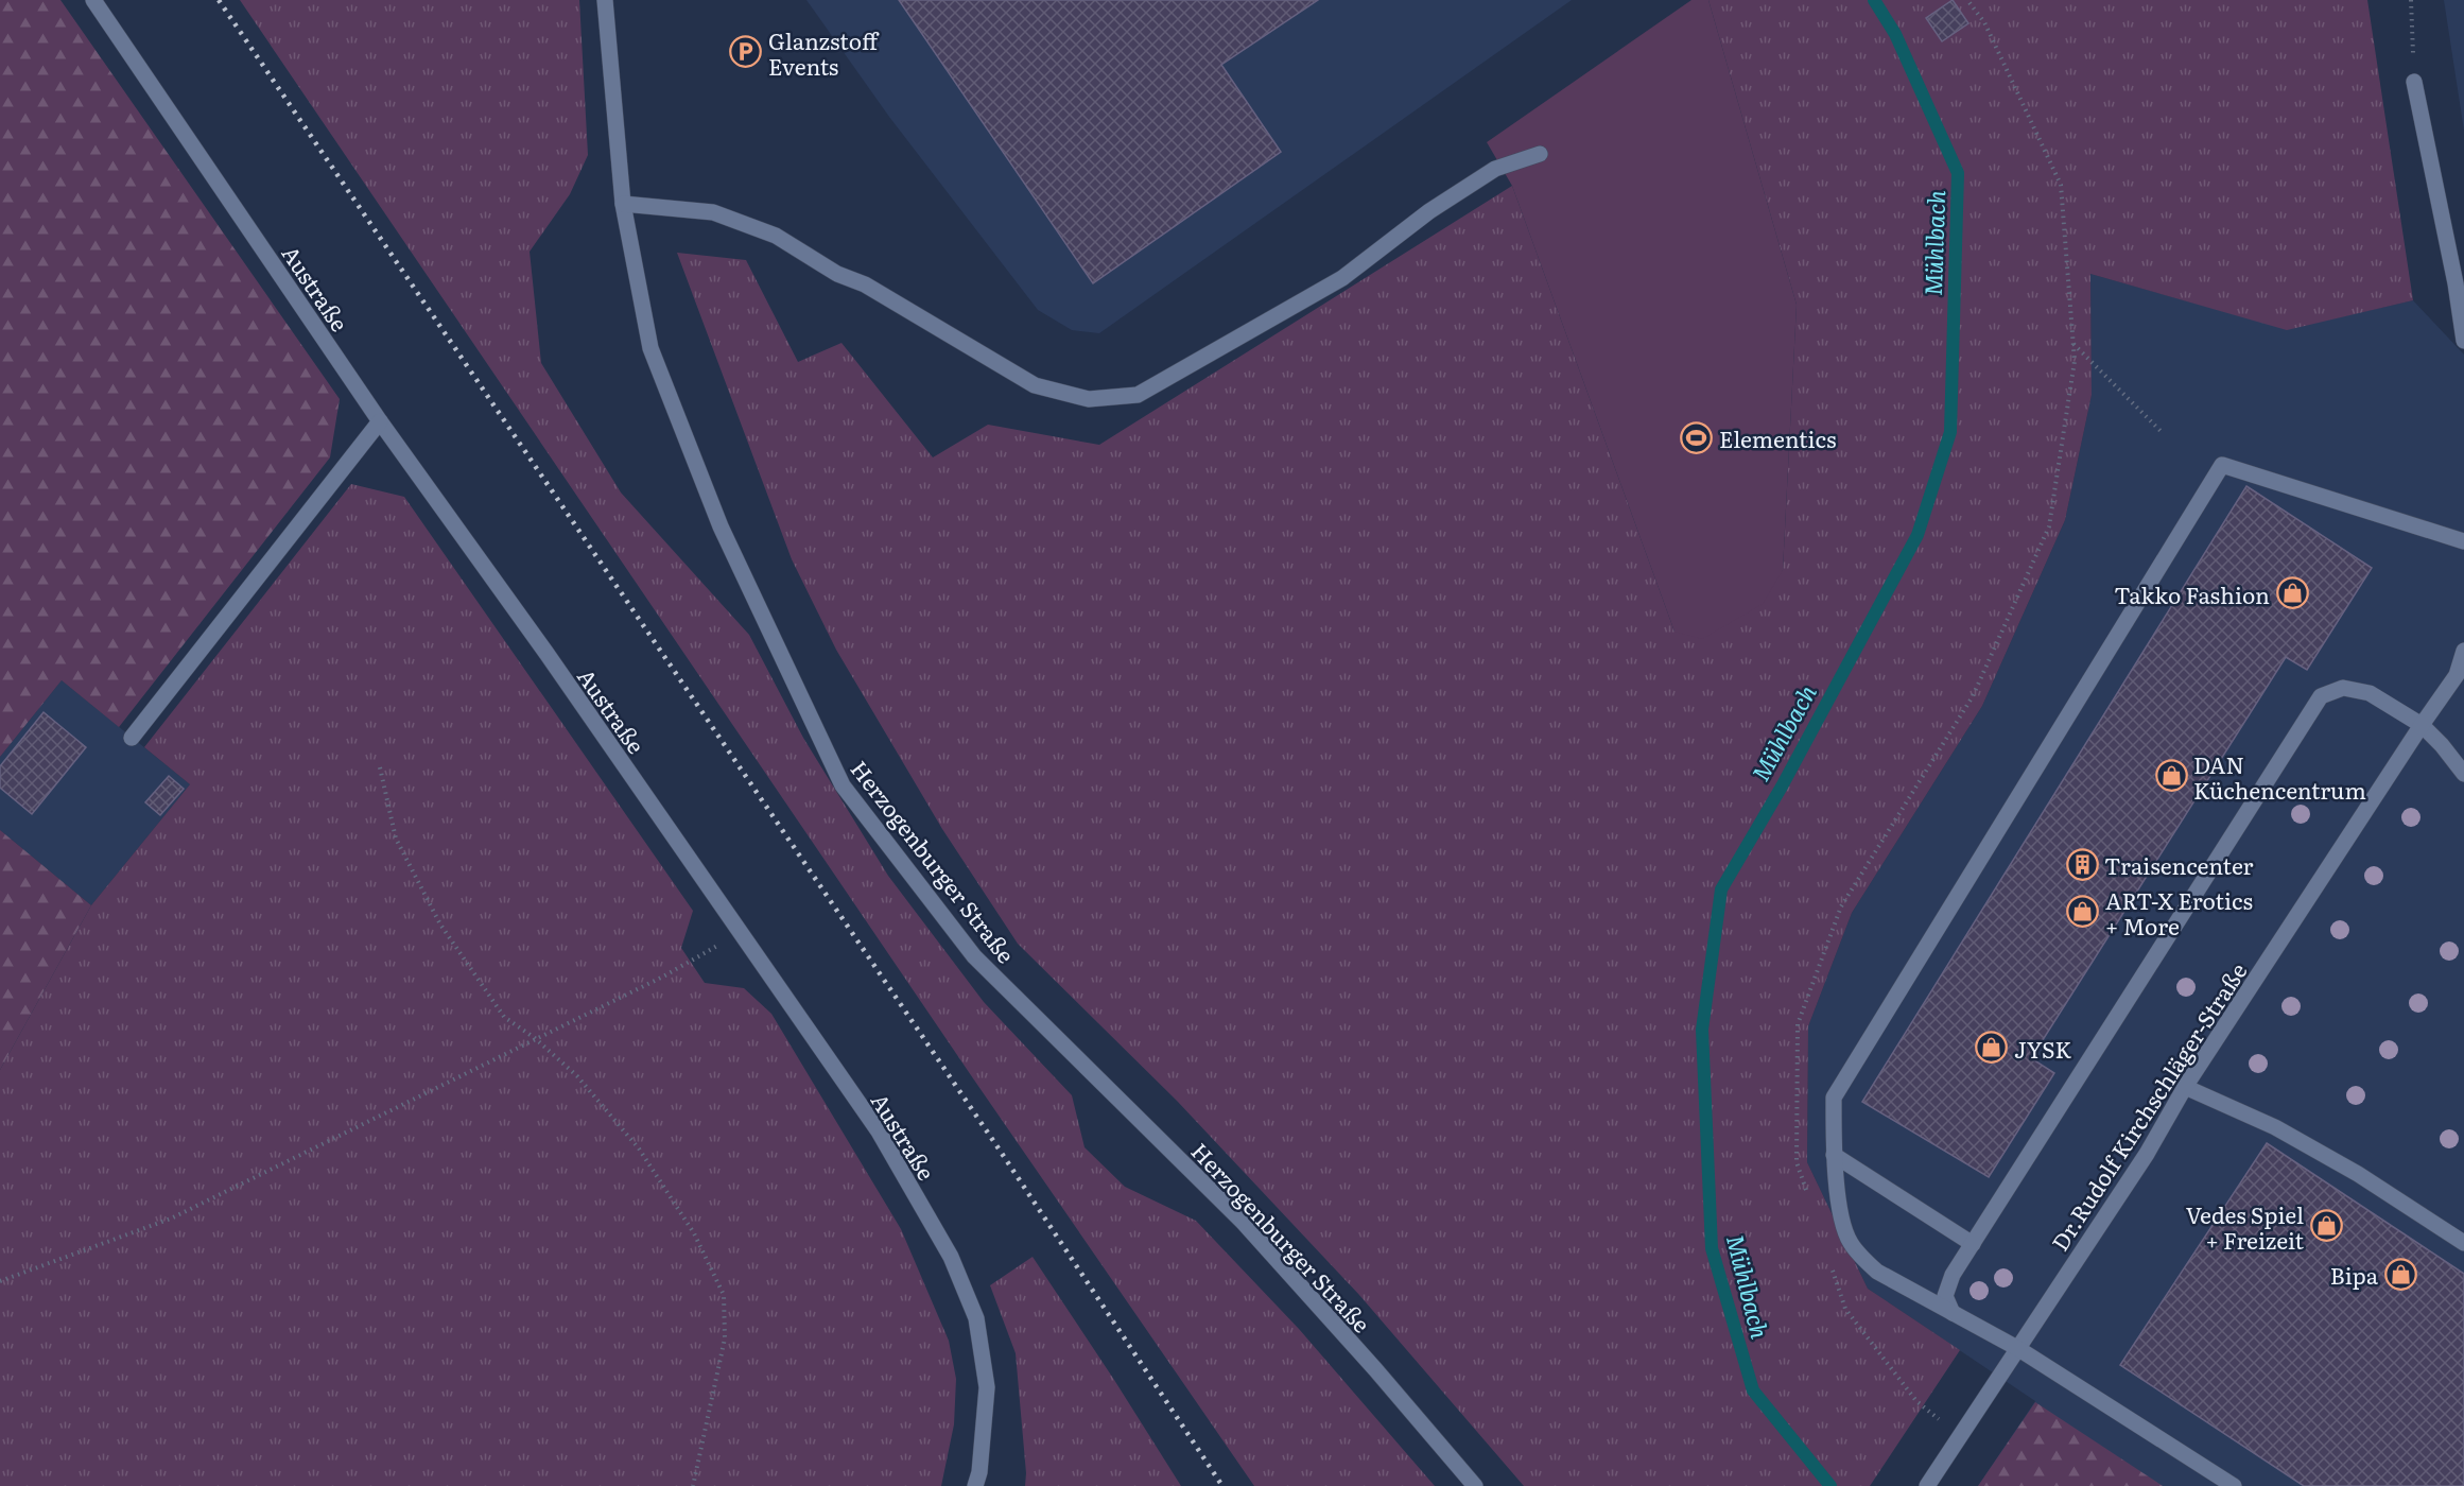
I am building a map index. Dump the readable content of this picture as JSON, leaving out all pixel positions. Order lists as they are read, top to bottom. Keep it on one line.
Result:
{"streets":{"street":["Austraße","Herzogenburger Straße","Dr.Rudolf Kirchschläger-Straße"]},"water":["Mühlbach"],"places":{"parking":["Glanzstoff Events"],"sports":["Elementics"],"shop":["Takko Fashion","DAN Küchencentrum","ART-X Erotics + More","JYSK","Vedes Spiel + Freizeit","Bipa"],"building":["Traisencenter"]}}
